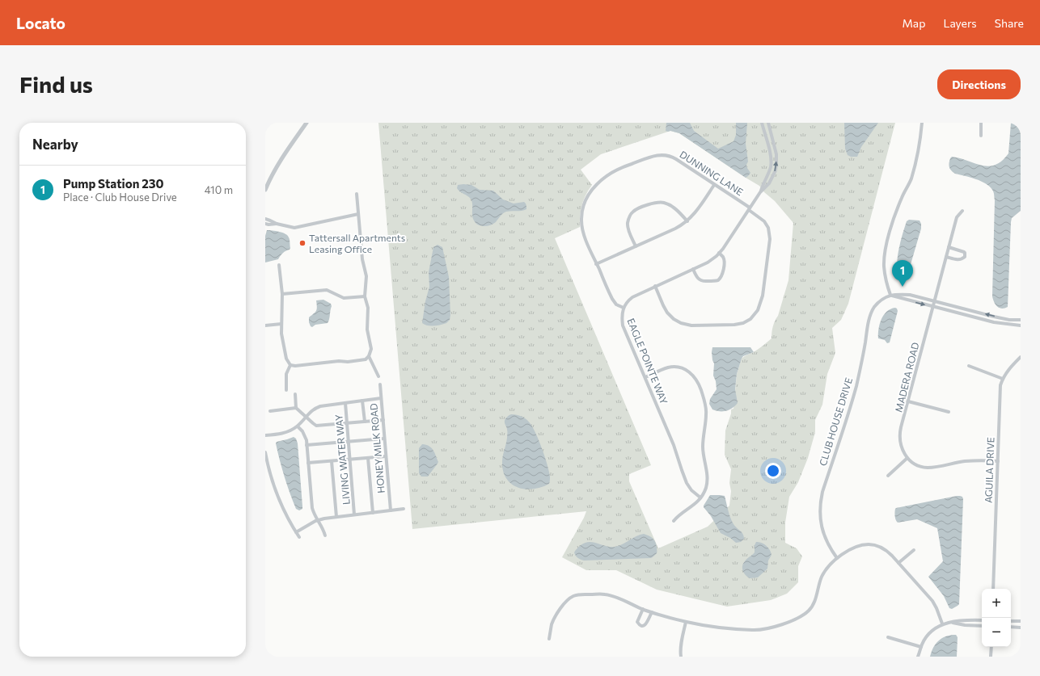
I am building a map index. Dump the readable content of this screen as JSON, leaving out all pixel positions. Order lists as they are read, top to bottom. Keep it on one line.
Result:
{"streets":{"street":["DUNNING LANE","EAGLE POINTE WAY","MADERA ROAD","CLUB HOUSE DRIVE","HONEY MILK ROAD","LIVING WATER WAY","AGUILA DRIVE"]},"crossings":[["DUNNING LANE","EAGLE POINTE WAY"]],"places":["Tattersall Apartments Leasing Office"],"page":{"header":"Locato","nav":["Map","Layers","Share"],"buttons":"Directions","title":"Find us","heading":"Nearby","list":[{"mark":"1","name":"Pump Station 230","note":"Place · Club House Drive","value":"410 m"}],"pins":"1","map_buttons":["+","−"]}}
